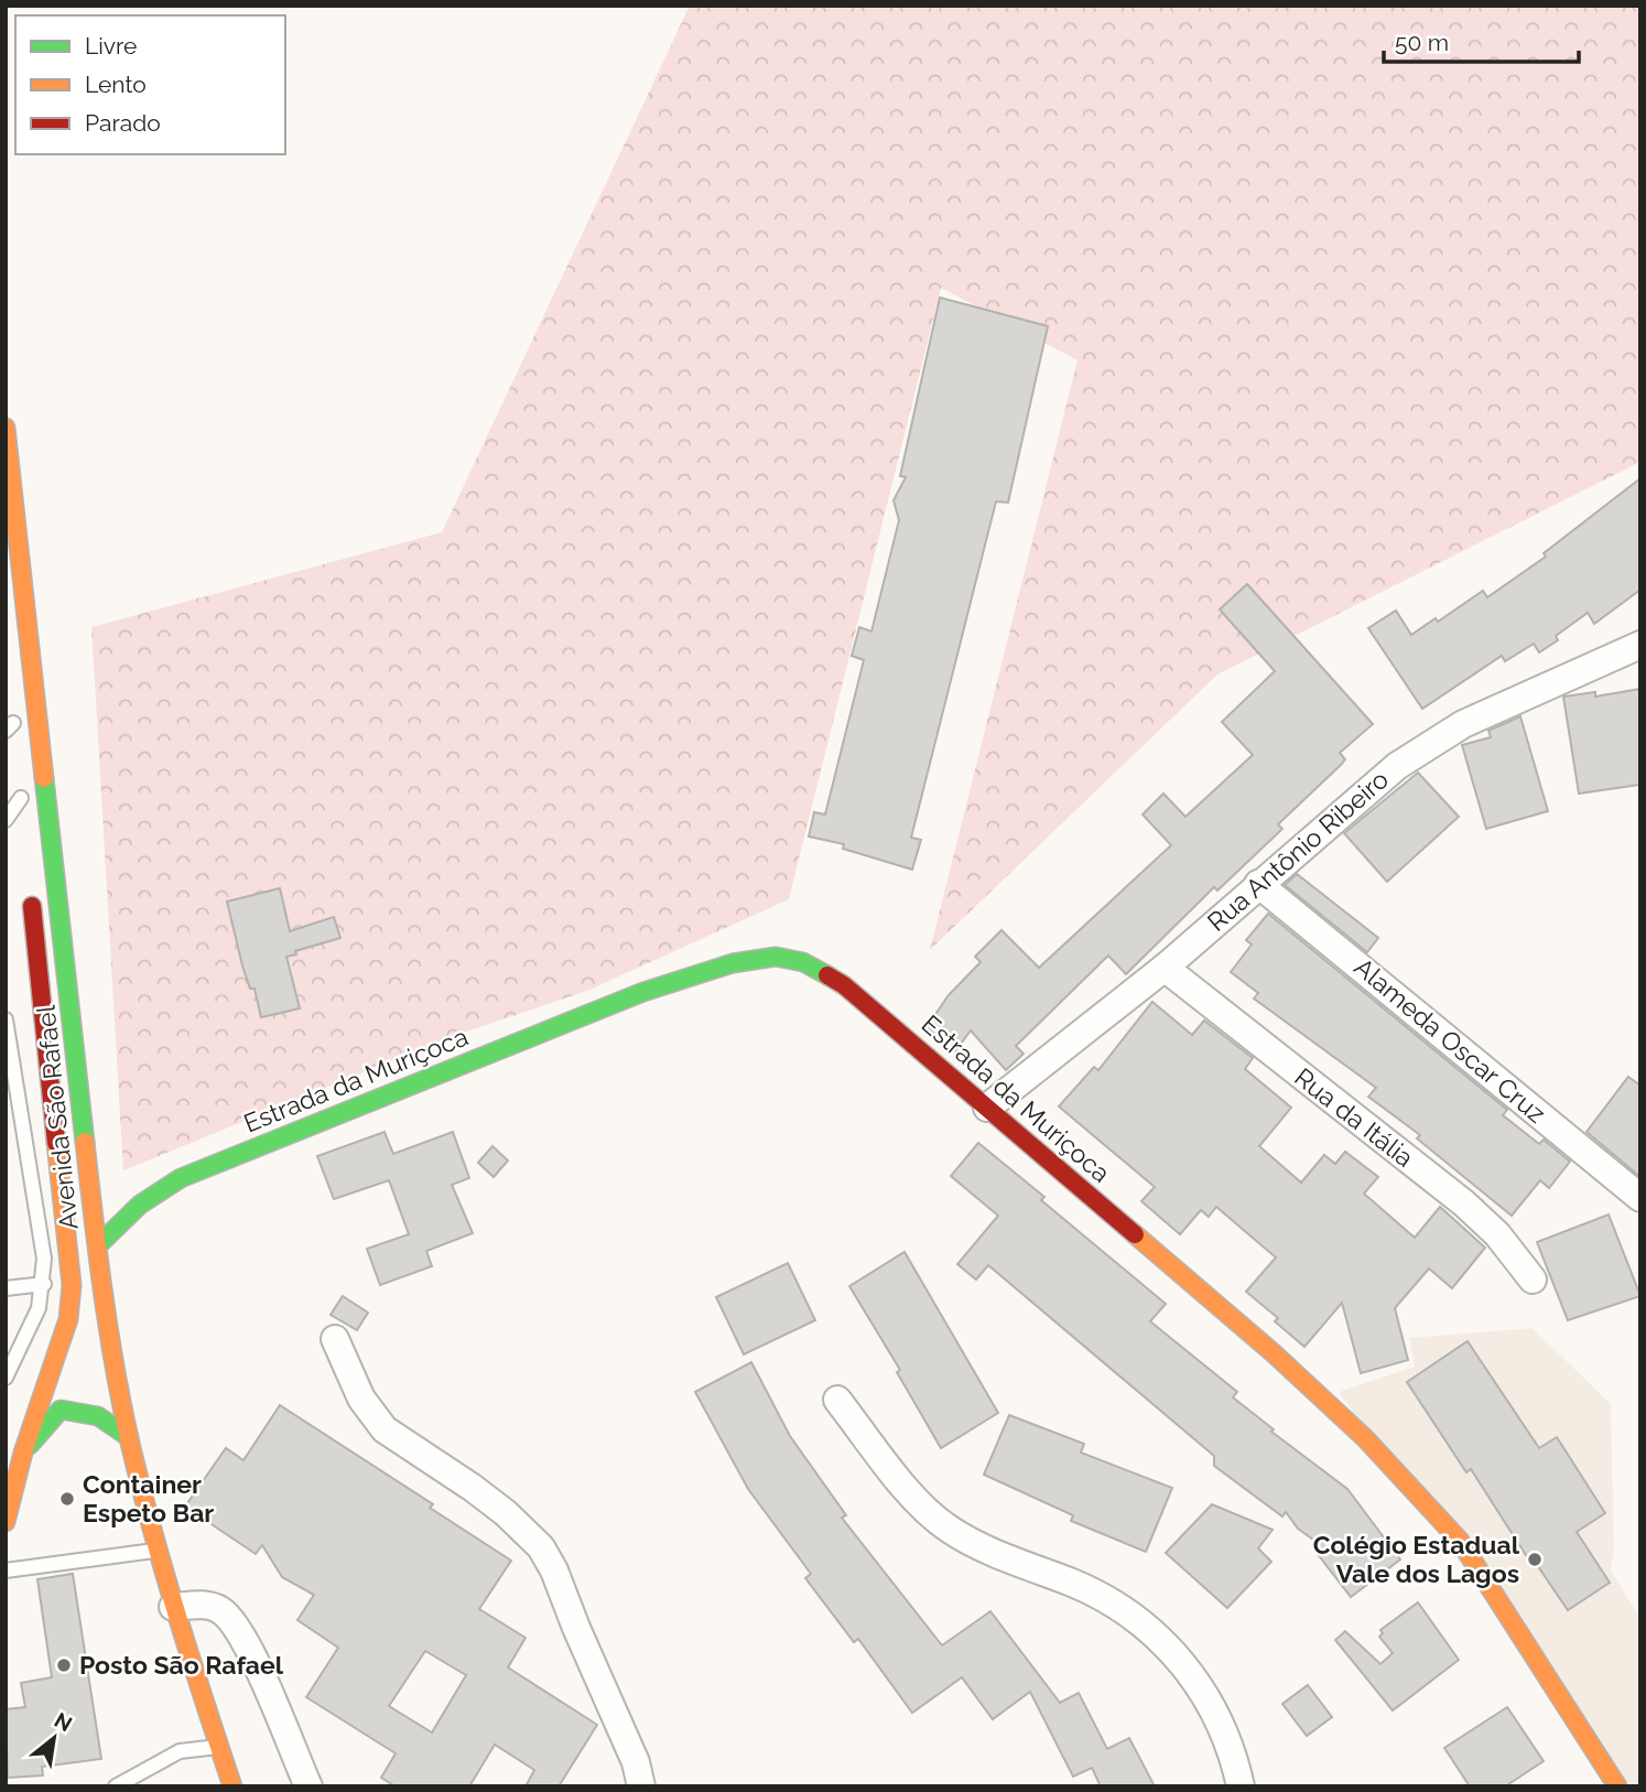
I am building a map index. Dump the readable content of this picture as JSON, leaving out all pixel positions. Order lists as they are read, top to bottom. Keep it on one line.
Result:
{"streets":{"main road":["Estrada da Muriçoca","Avenida São Rafael"],"street":["Rua Antônio Ribeiro","Alameda Oscar Cruz","Rua da Itália"]},"crossings":[["Rua Antônio Ribeiro","Alameda Oscar Cruz"],["Rua Antônio Ribeiro","Estrada da Muriçoca"],["Rua Antônio Ribeiro","Rua da Itália"],["Estrada da Muriçoca","Avenida São Rafael"]],"places":["Container Espeto Bar","Colégio Estadual Vale dos Lagos","Posto São Rafael"],"legend":["Livre","Lento","Parado"],"scale_bar":"50 m","north":"top right"}
